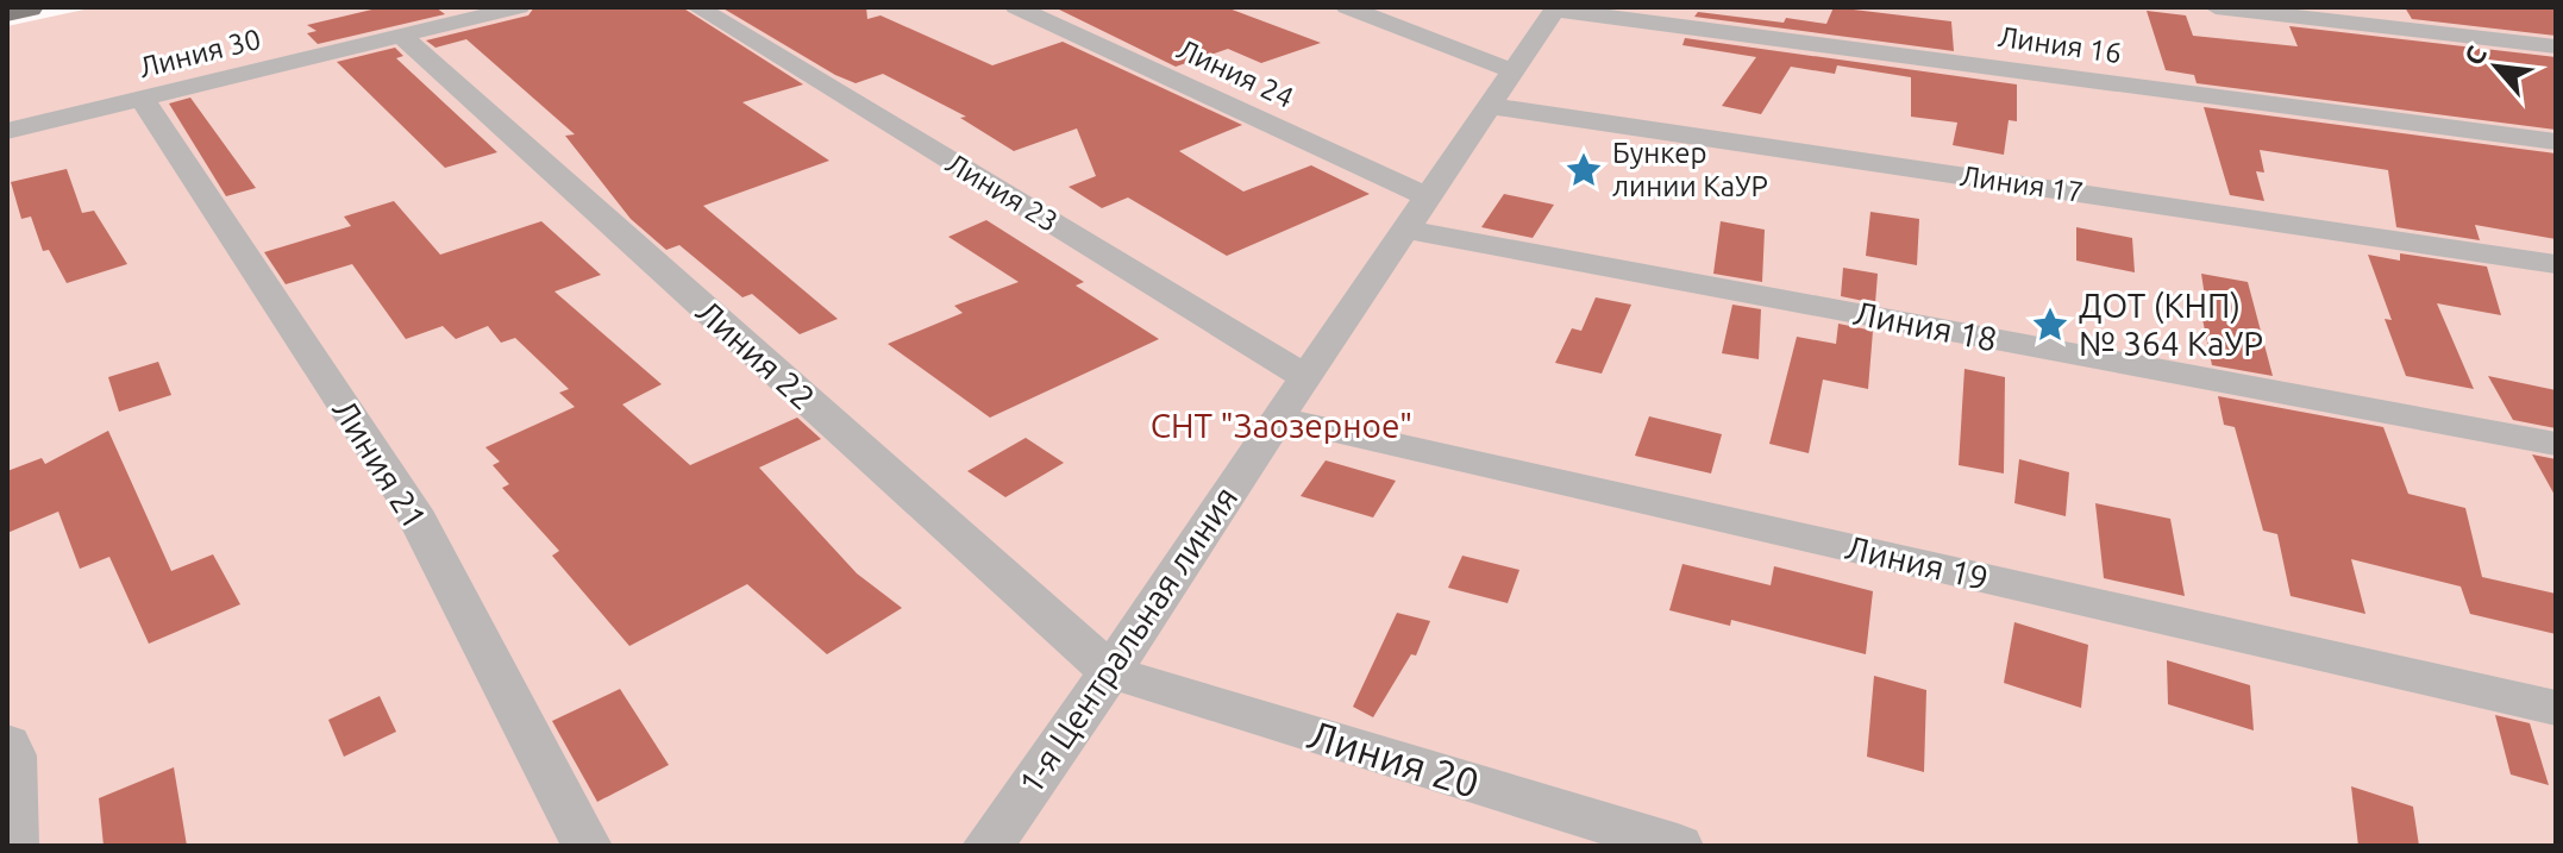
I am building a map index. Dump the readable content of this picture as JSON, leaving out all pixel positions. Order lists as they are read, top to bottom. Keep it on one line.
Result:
{"streets":{"street":["Линия 16","Линия 30","Линия 24","Линия 17","Линия 23","Линия 18","Линия 22","Линия 21","Линия 19","1-я Центральная линия","Линия 20"]},"crossings":[["Линия 16","1-я Центральная линия"],["Линия 30","Линия 22"],["Линия 30","Линия 21"],["Линия 24","1-я Центральная линия"],["Линия 17","1-я Центральная линия"],["Линия 23","1-я Центральная линия"],["Линия 18","1-я Центральная линия"],["Линия 22","1-я Центральная линия"],["Линия 22","Линия 20"],["Линия 19","1-я Центральная линия"],["1-я Центральная линия","Линия 20"]],"parks":["СНТ \"Заозерное\""],"places":{"place":["Бункер линии КаУР","ДОТ (КНП) № 364 КаУР"]},"north":"top left"}
